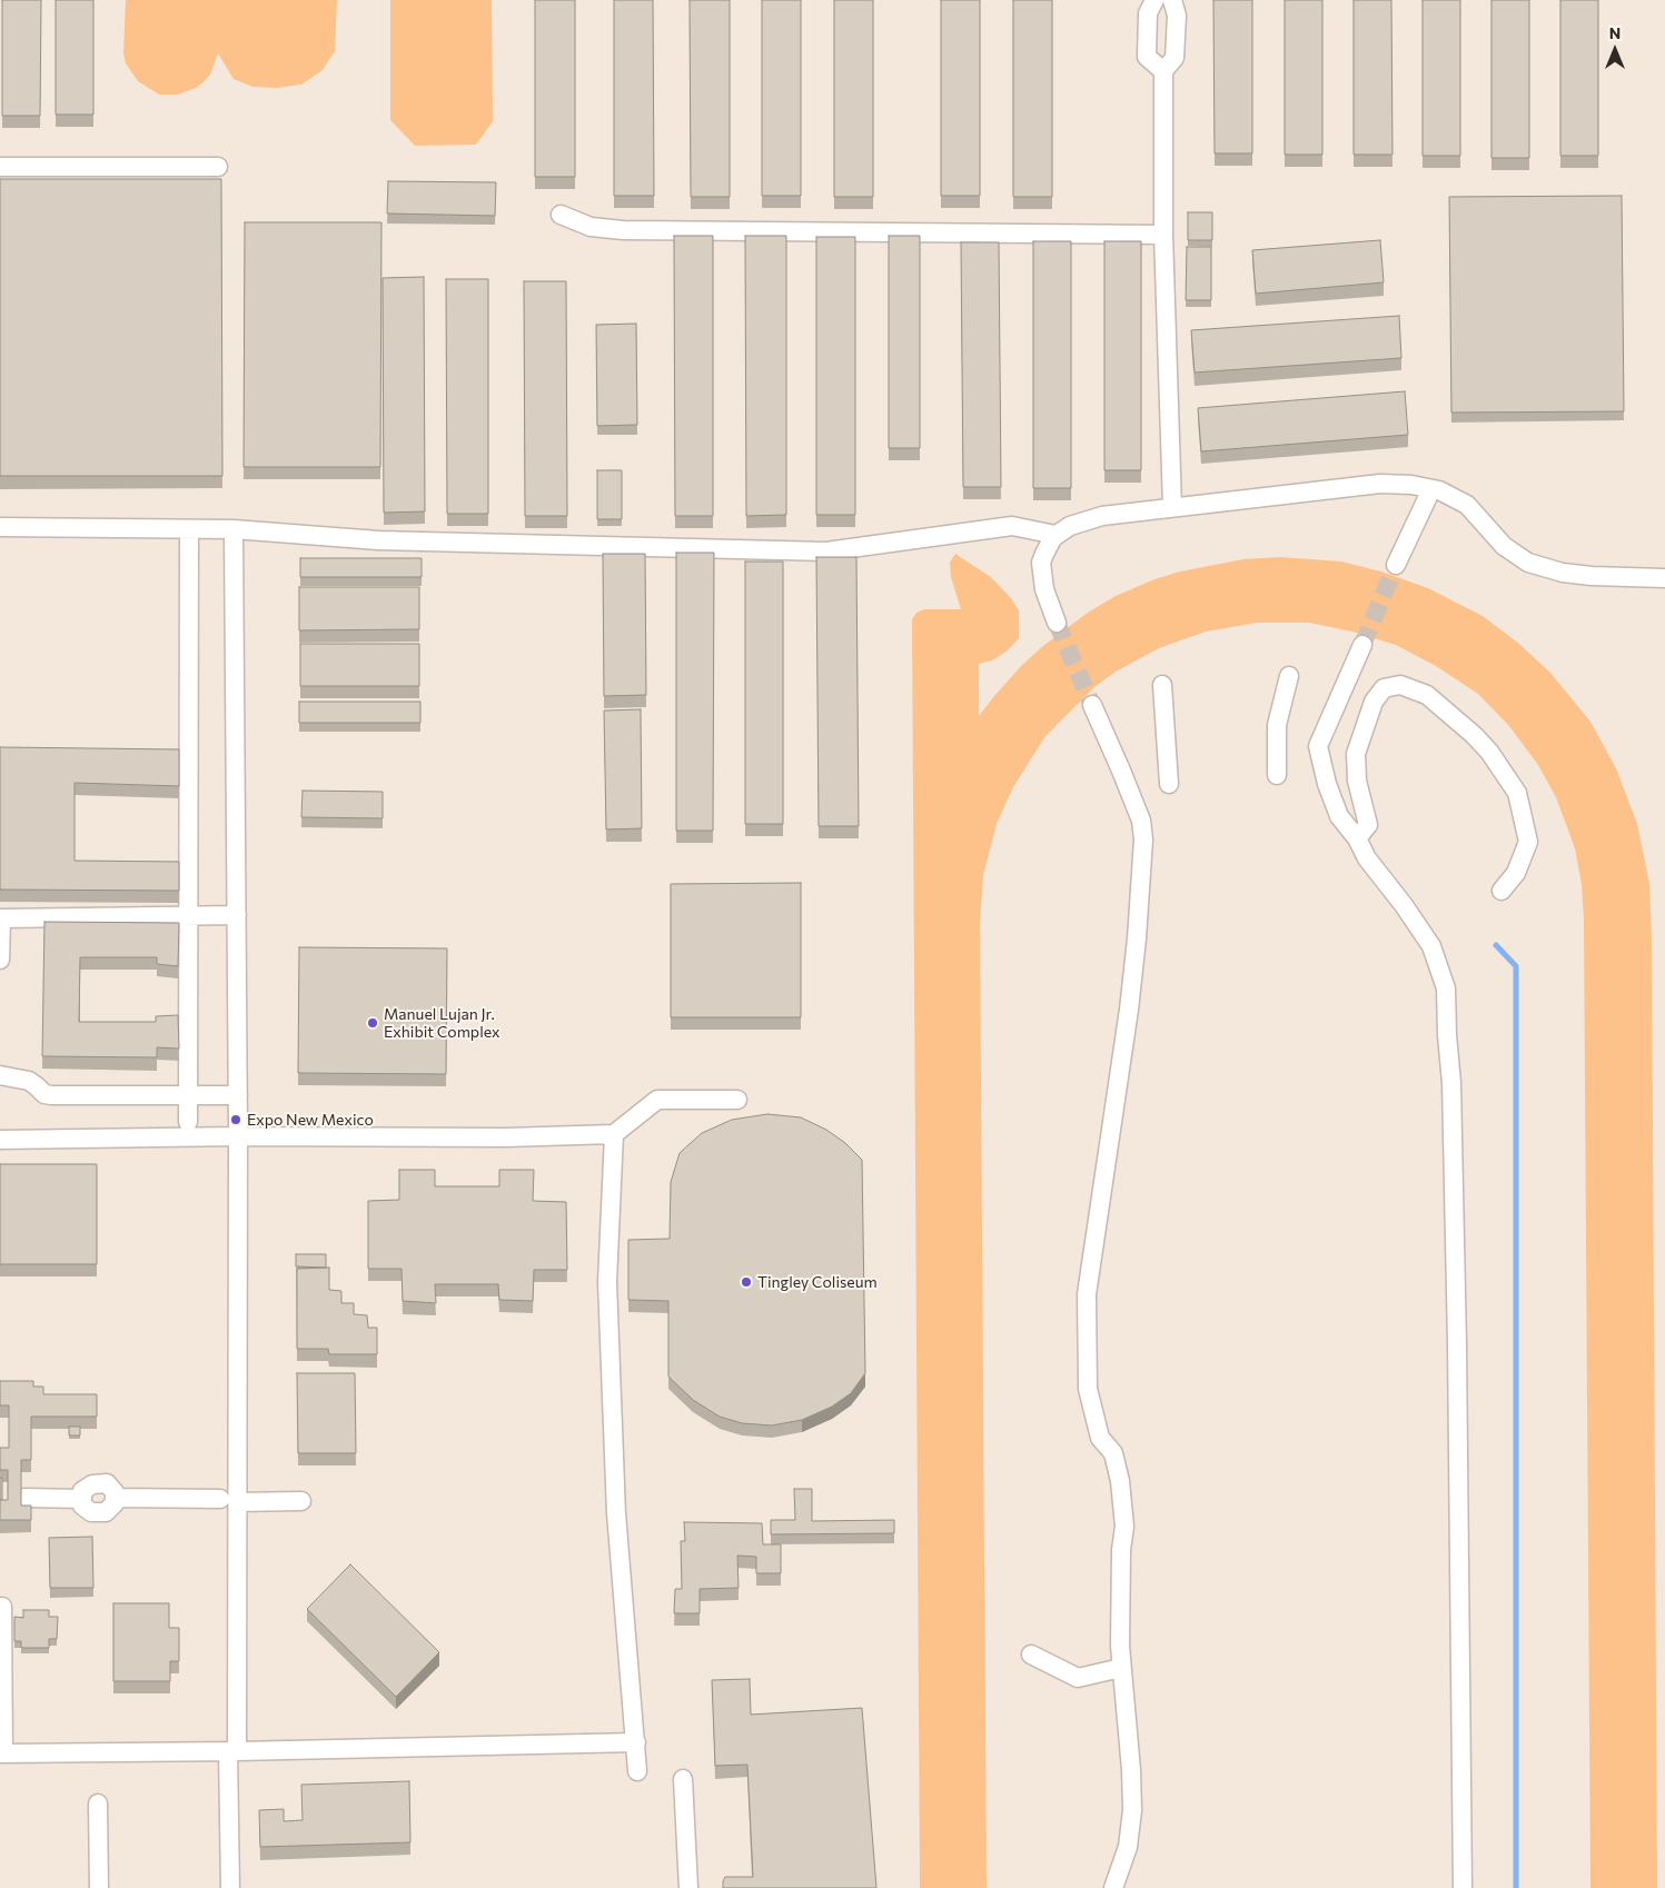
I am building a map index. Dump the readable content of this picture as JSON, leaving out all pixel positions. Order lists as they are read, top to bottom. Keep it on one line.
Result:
{"places":["Manuel Lujan Jr. Exhibit Complex","Expo New Mexico","Tingley Coliseum"],"north":"top"}
